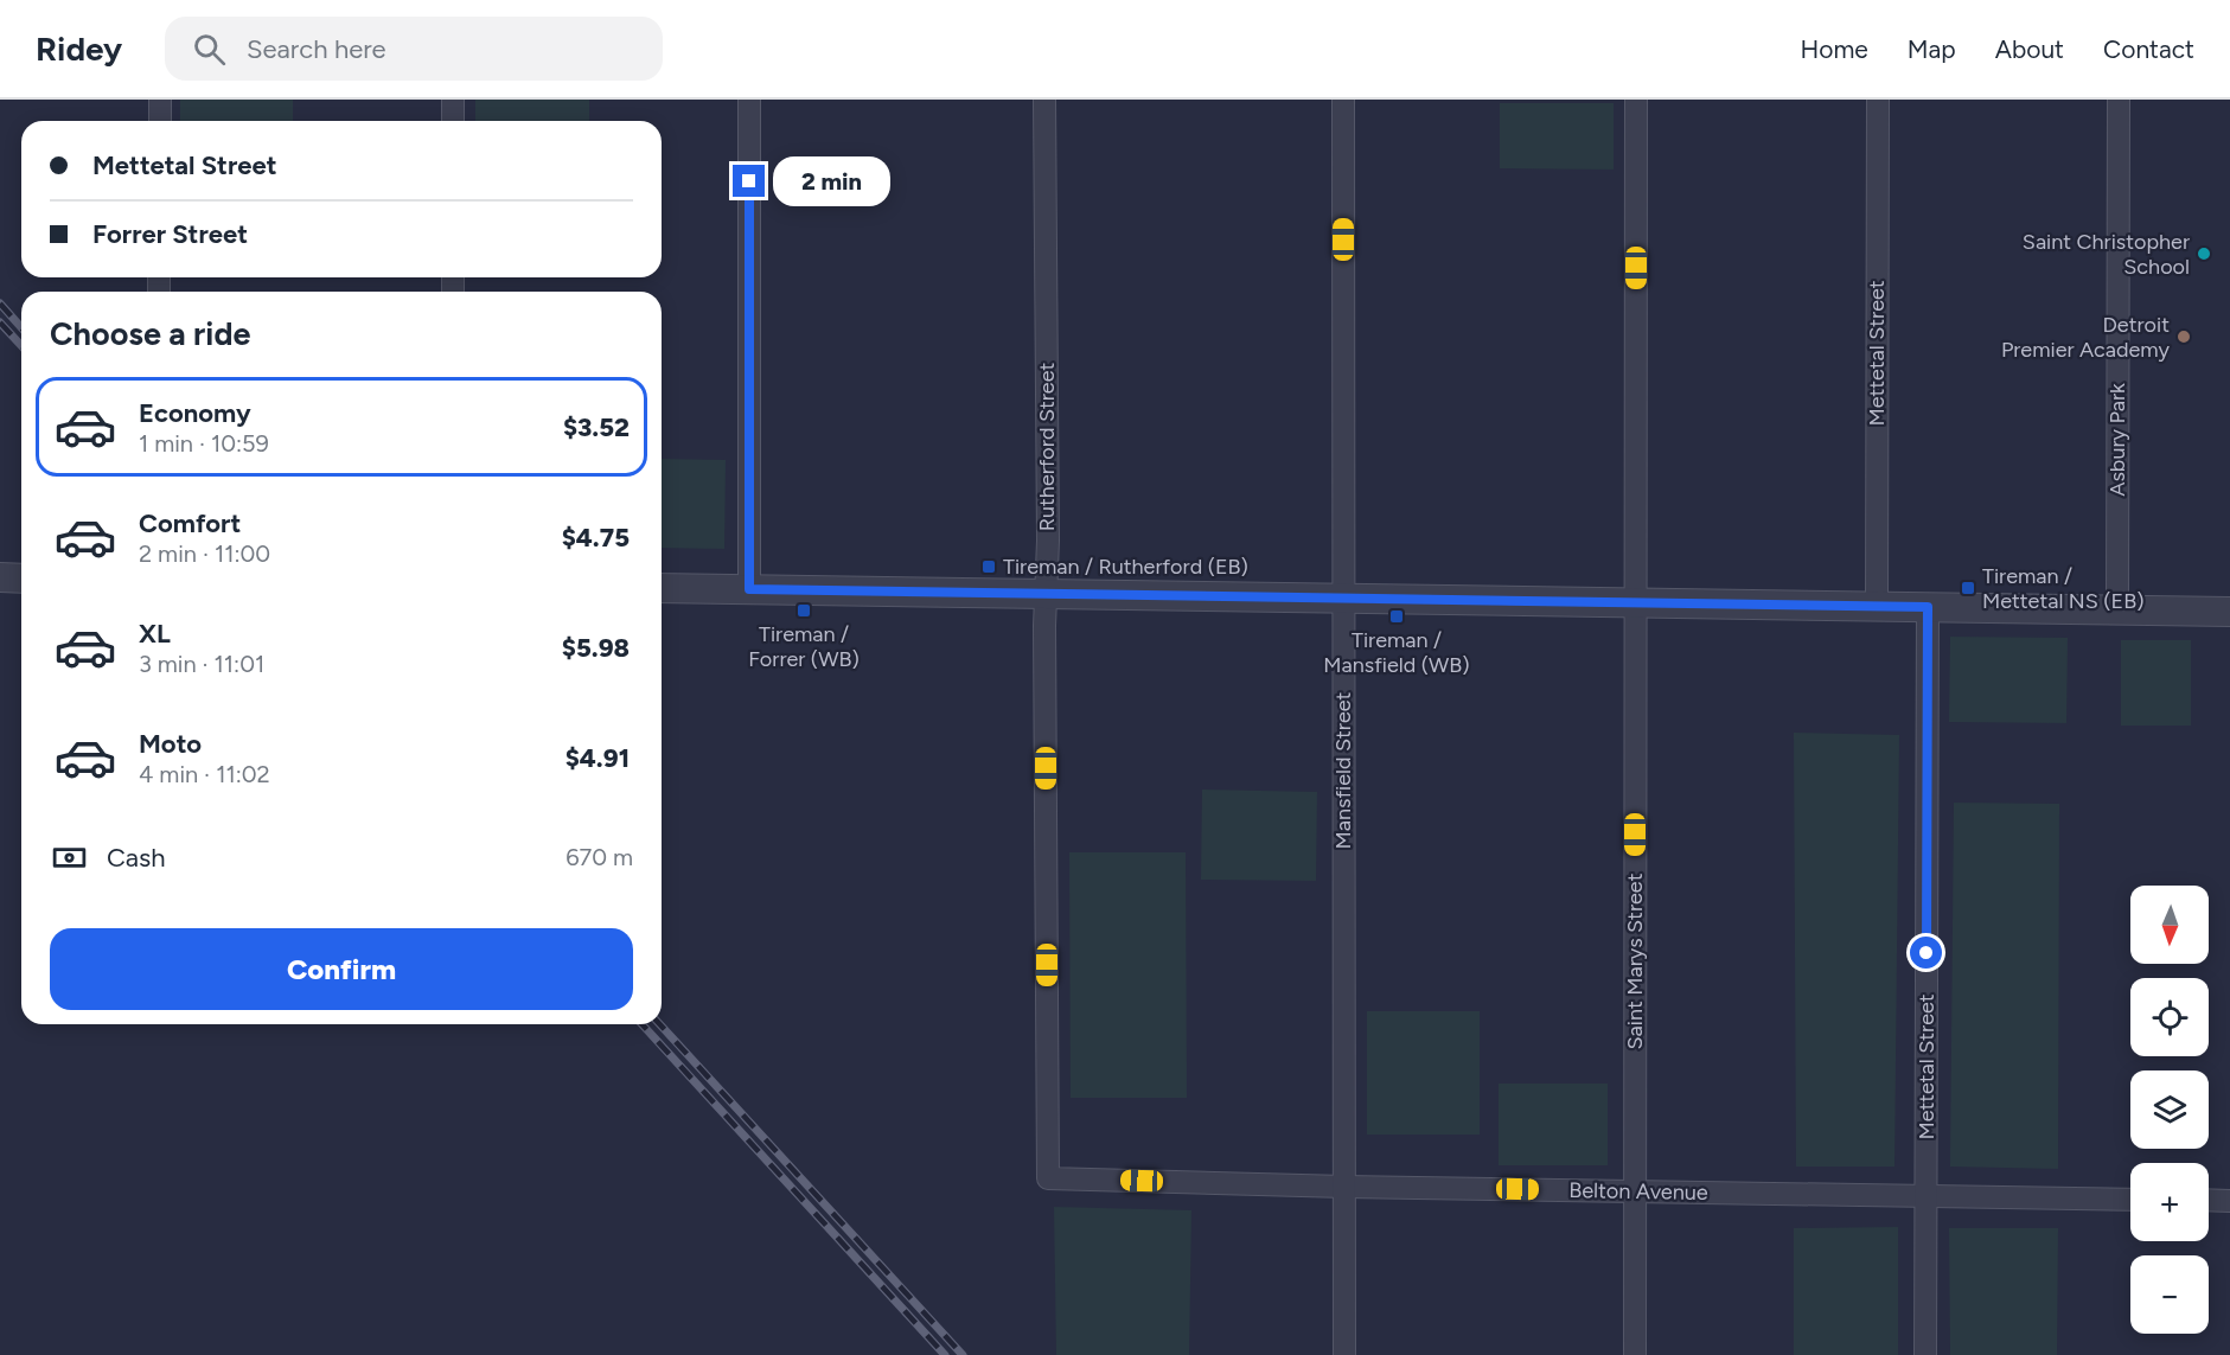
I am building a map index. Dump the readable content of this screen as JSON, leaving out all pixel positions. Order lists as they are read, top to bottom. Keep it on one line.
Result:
{"streets":{"street":["Mettetal Street","Asbury Park","Rutherford Street","Mansfield Street","Saint Marys Street","Belton Avenue"]},"crossings":[["Mettetal Street","Belton Avenue"],["Rutherford Street","Belton Avenue"],["Mansfield Street","Belton Avenue"],["Saint Marys Street","Belton Avenue"]],"places":{"other":["Saint Christopher School","Detroit Premier Academy"],"transit":["Tireman / Rutherford (EB)","Tireman / Mettetal NS (EB)","Tireman / Forrer (WB)","Tireman / Mansfield (WB)"]},"north":"bottom","page":{"header":"Ridey","search":"Search here","nav":["Home","Map","About","Contact"],"banner":["Mettetal Street","Forrer Street"],"bubble":"2 min","heading":"Choose a ride","list":[{"name":"Economy","note":"1 min · 10:59","value":"$3.52"},{"name":"Comfort","note":"2 min · 11:00","value":"$4.75"},{"name":"XL","note":"3 min · 11:01","value":"$5.98"},{"name":"Moto","note":"4 min · 11:02","value":"$4.91"}],"pay":["Cash","670 m"],"map_buttons":["+","−"],"buttons":"Confirm"}}
